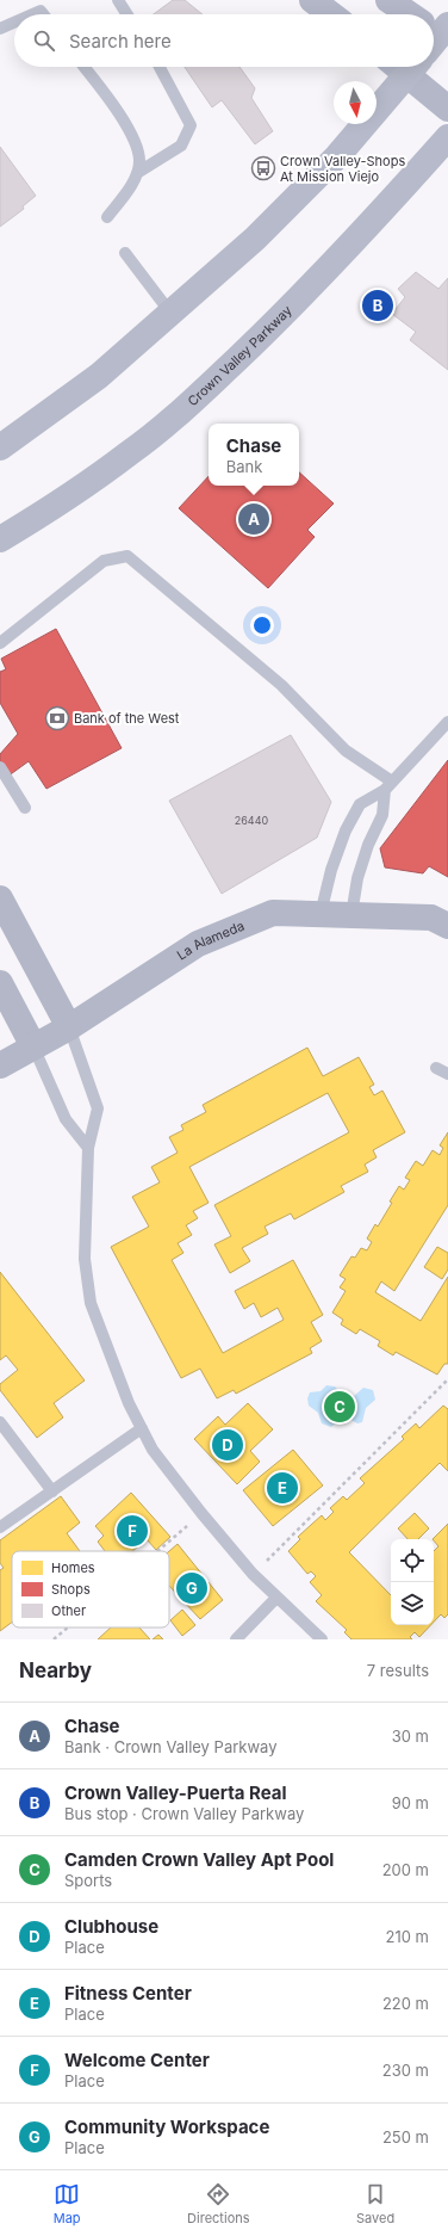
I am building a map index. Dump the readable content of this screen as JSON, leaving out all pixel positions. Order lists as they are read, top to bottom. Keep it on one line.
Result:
{"streets":{"main road":["Crown Valley Parkway"],"street":["La Alameda"]},"places":{"bus stop":["Crown Valley-Shops At Mission Viejo"],"bank":["Bank of the West"]},"house_numbers":["26440"],"legend":["Homes","Shops","Other"],"north":"bottom","page":{"search":"Search here","pins":["B","A","C","D","E","F","G"],"popup":["Chase","Bank"],"heading":["Nearby","7 results"],"list":[{"mark":"A","name":"Chase","note":"Bank · Crown Valley Parkway","value":"30 m"},{"mark":"B","name":"Crown Valley-Puerta Real","note":"Bus stop · Crown Valley Parkway","value":"90 m"},{"mark":"C","name":"Camden Crown Valley Apt Pool","note":"Sports","value":"200 m"},{"mark":"D","name":"Clubhouse","note":"Place","value":"210 m"},{"mark":"E","name":"Fitness Center","note":"Place","value":"220 m"},{"mark":"F","name":"Welcome Center","note":"Place","value":"230 m"},{"mark":"G","name":"Community Workspace","note":"Place","value":"250 m"}],"nav":["Map","Directions","Saved"]}}
